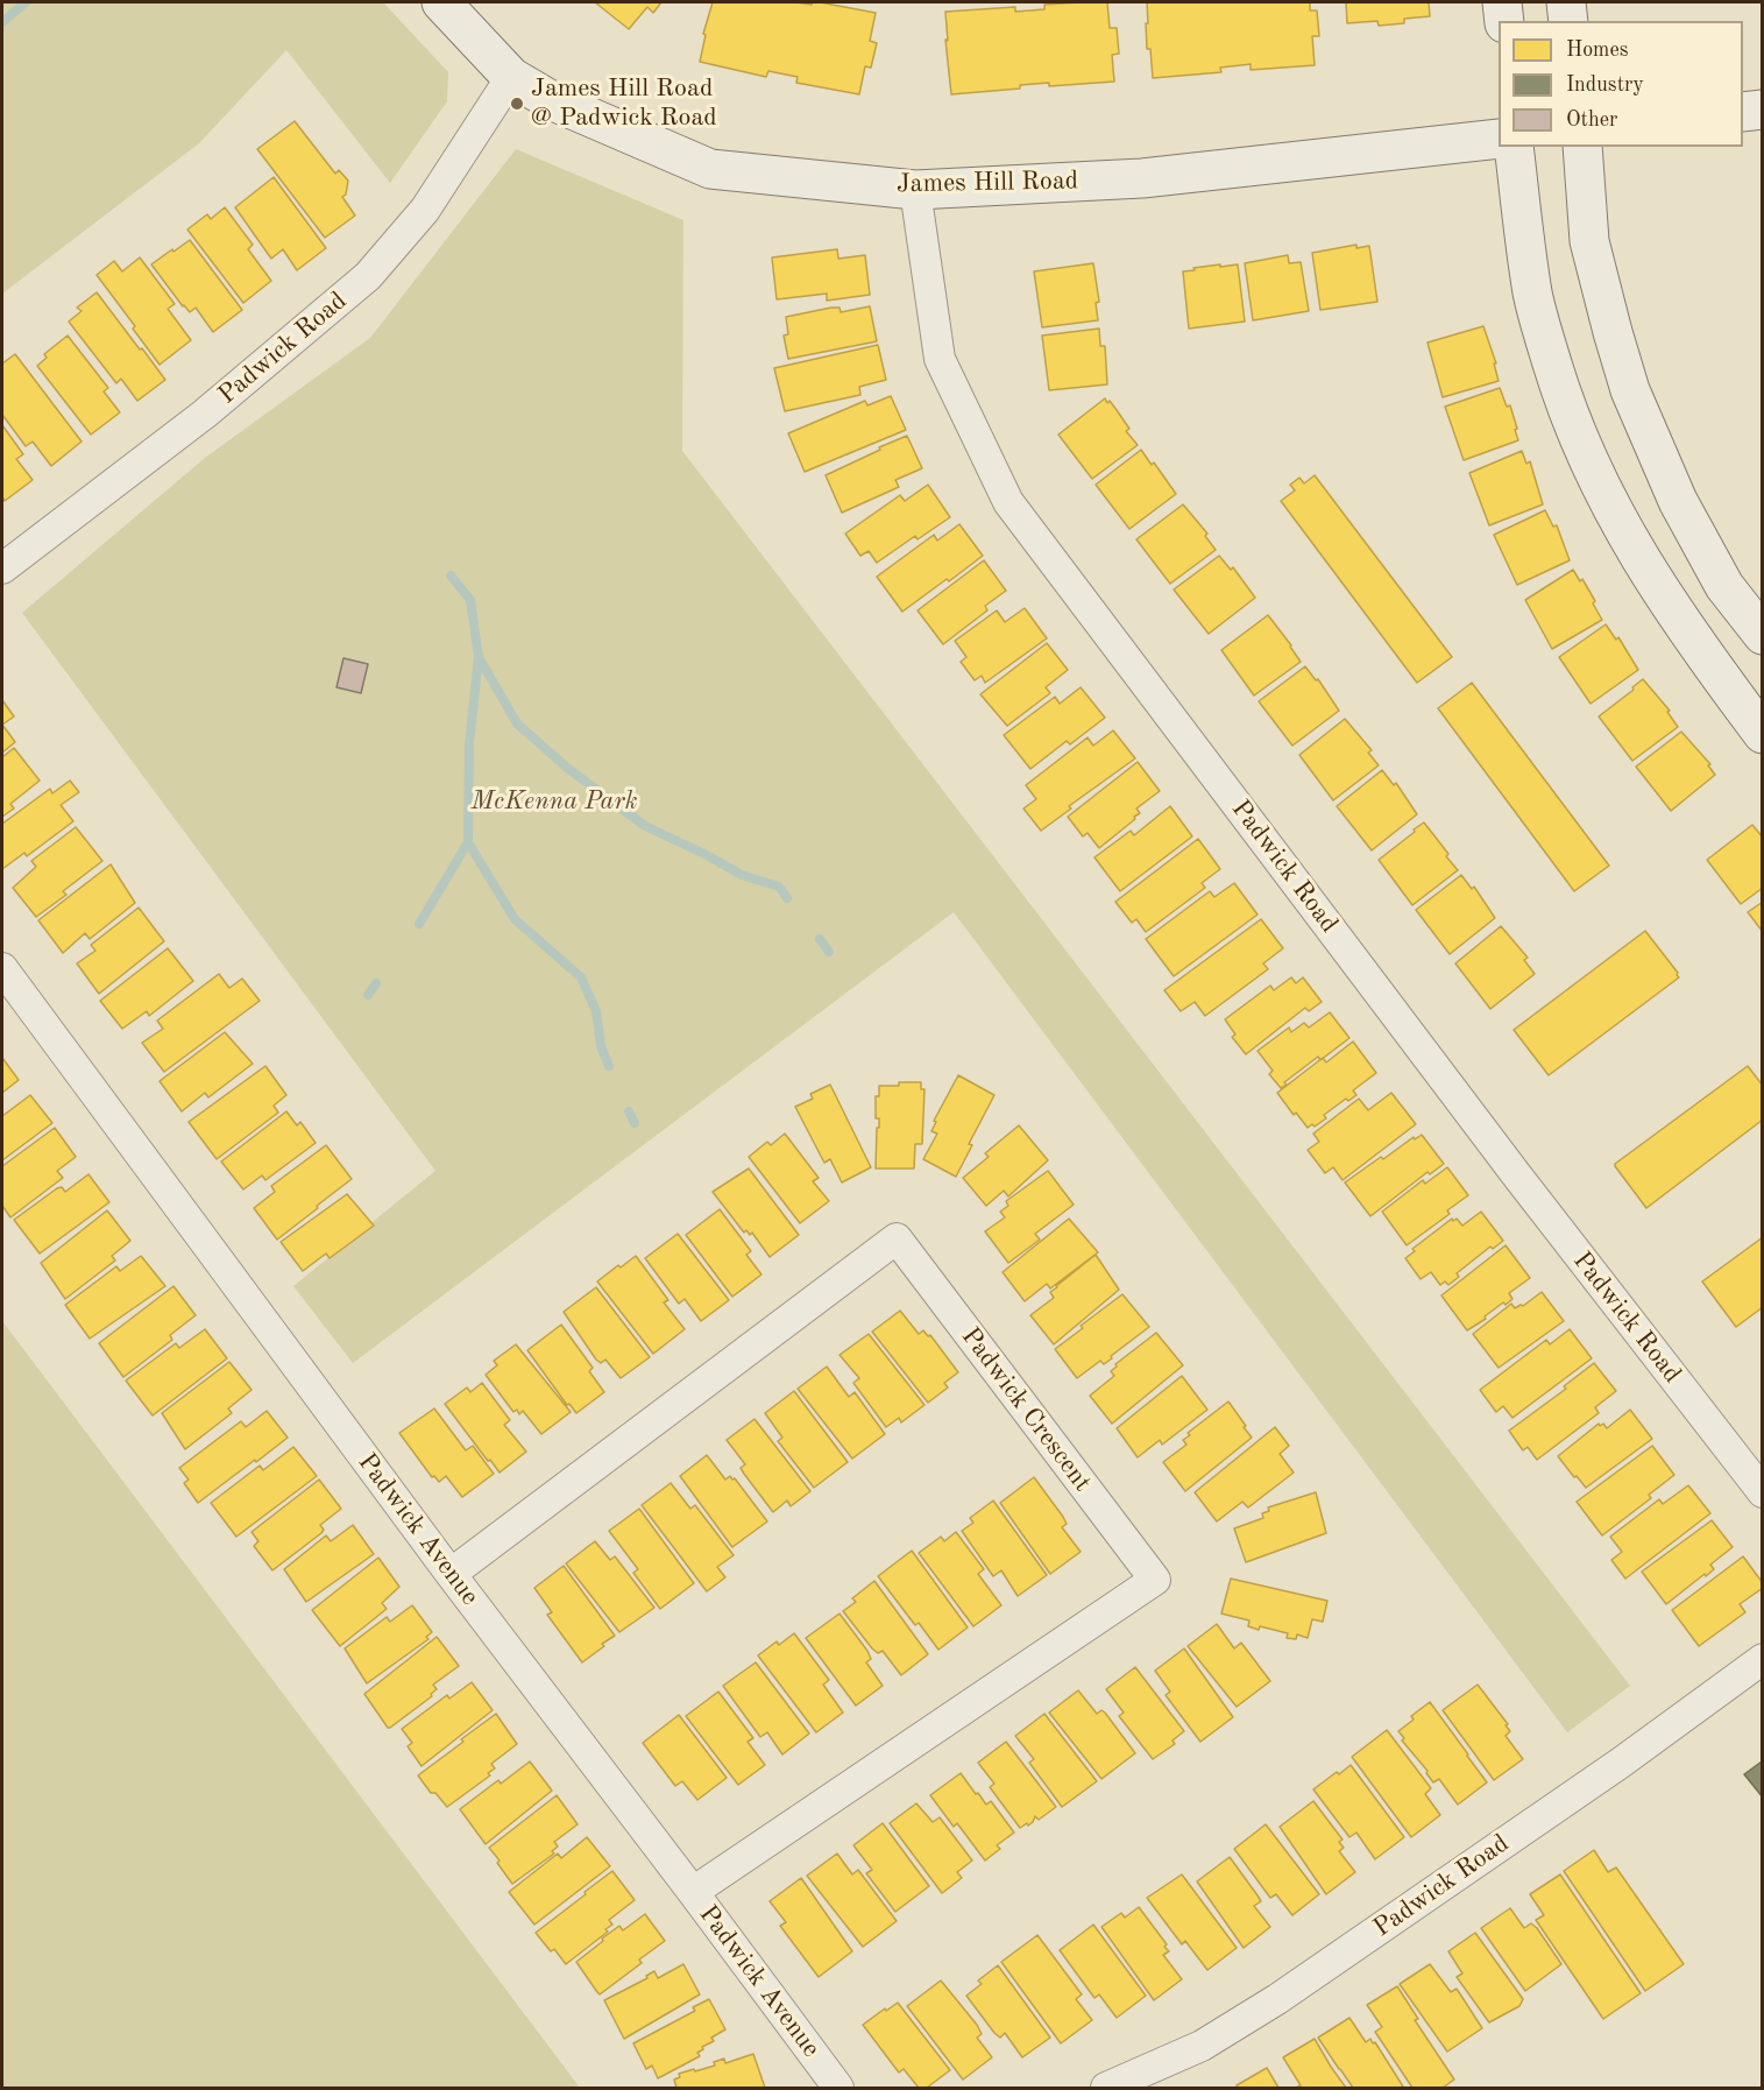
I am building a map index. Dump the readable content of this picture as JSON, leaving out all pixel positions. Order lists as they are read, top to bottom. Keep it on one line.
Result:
{"streets":{"street":["James Hill Road","Padwick Road","Padwick Crescent","Padwick Avenue"]},"crossings":[["James Hill Road","Padwick Road"],["Padwick Crescent","Padwick Avenue"]],"parks":["McKenna Park"],"places":["James Hill Road @ Padwick Road"],"legend":["Homes","Industry","Other"]}
